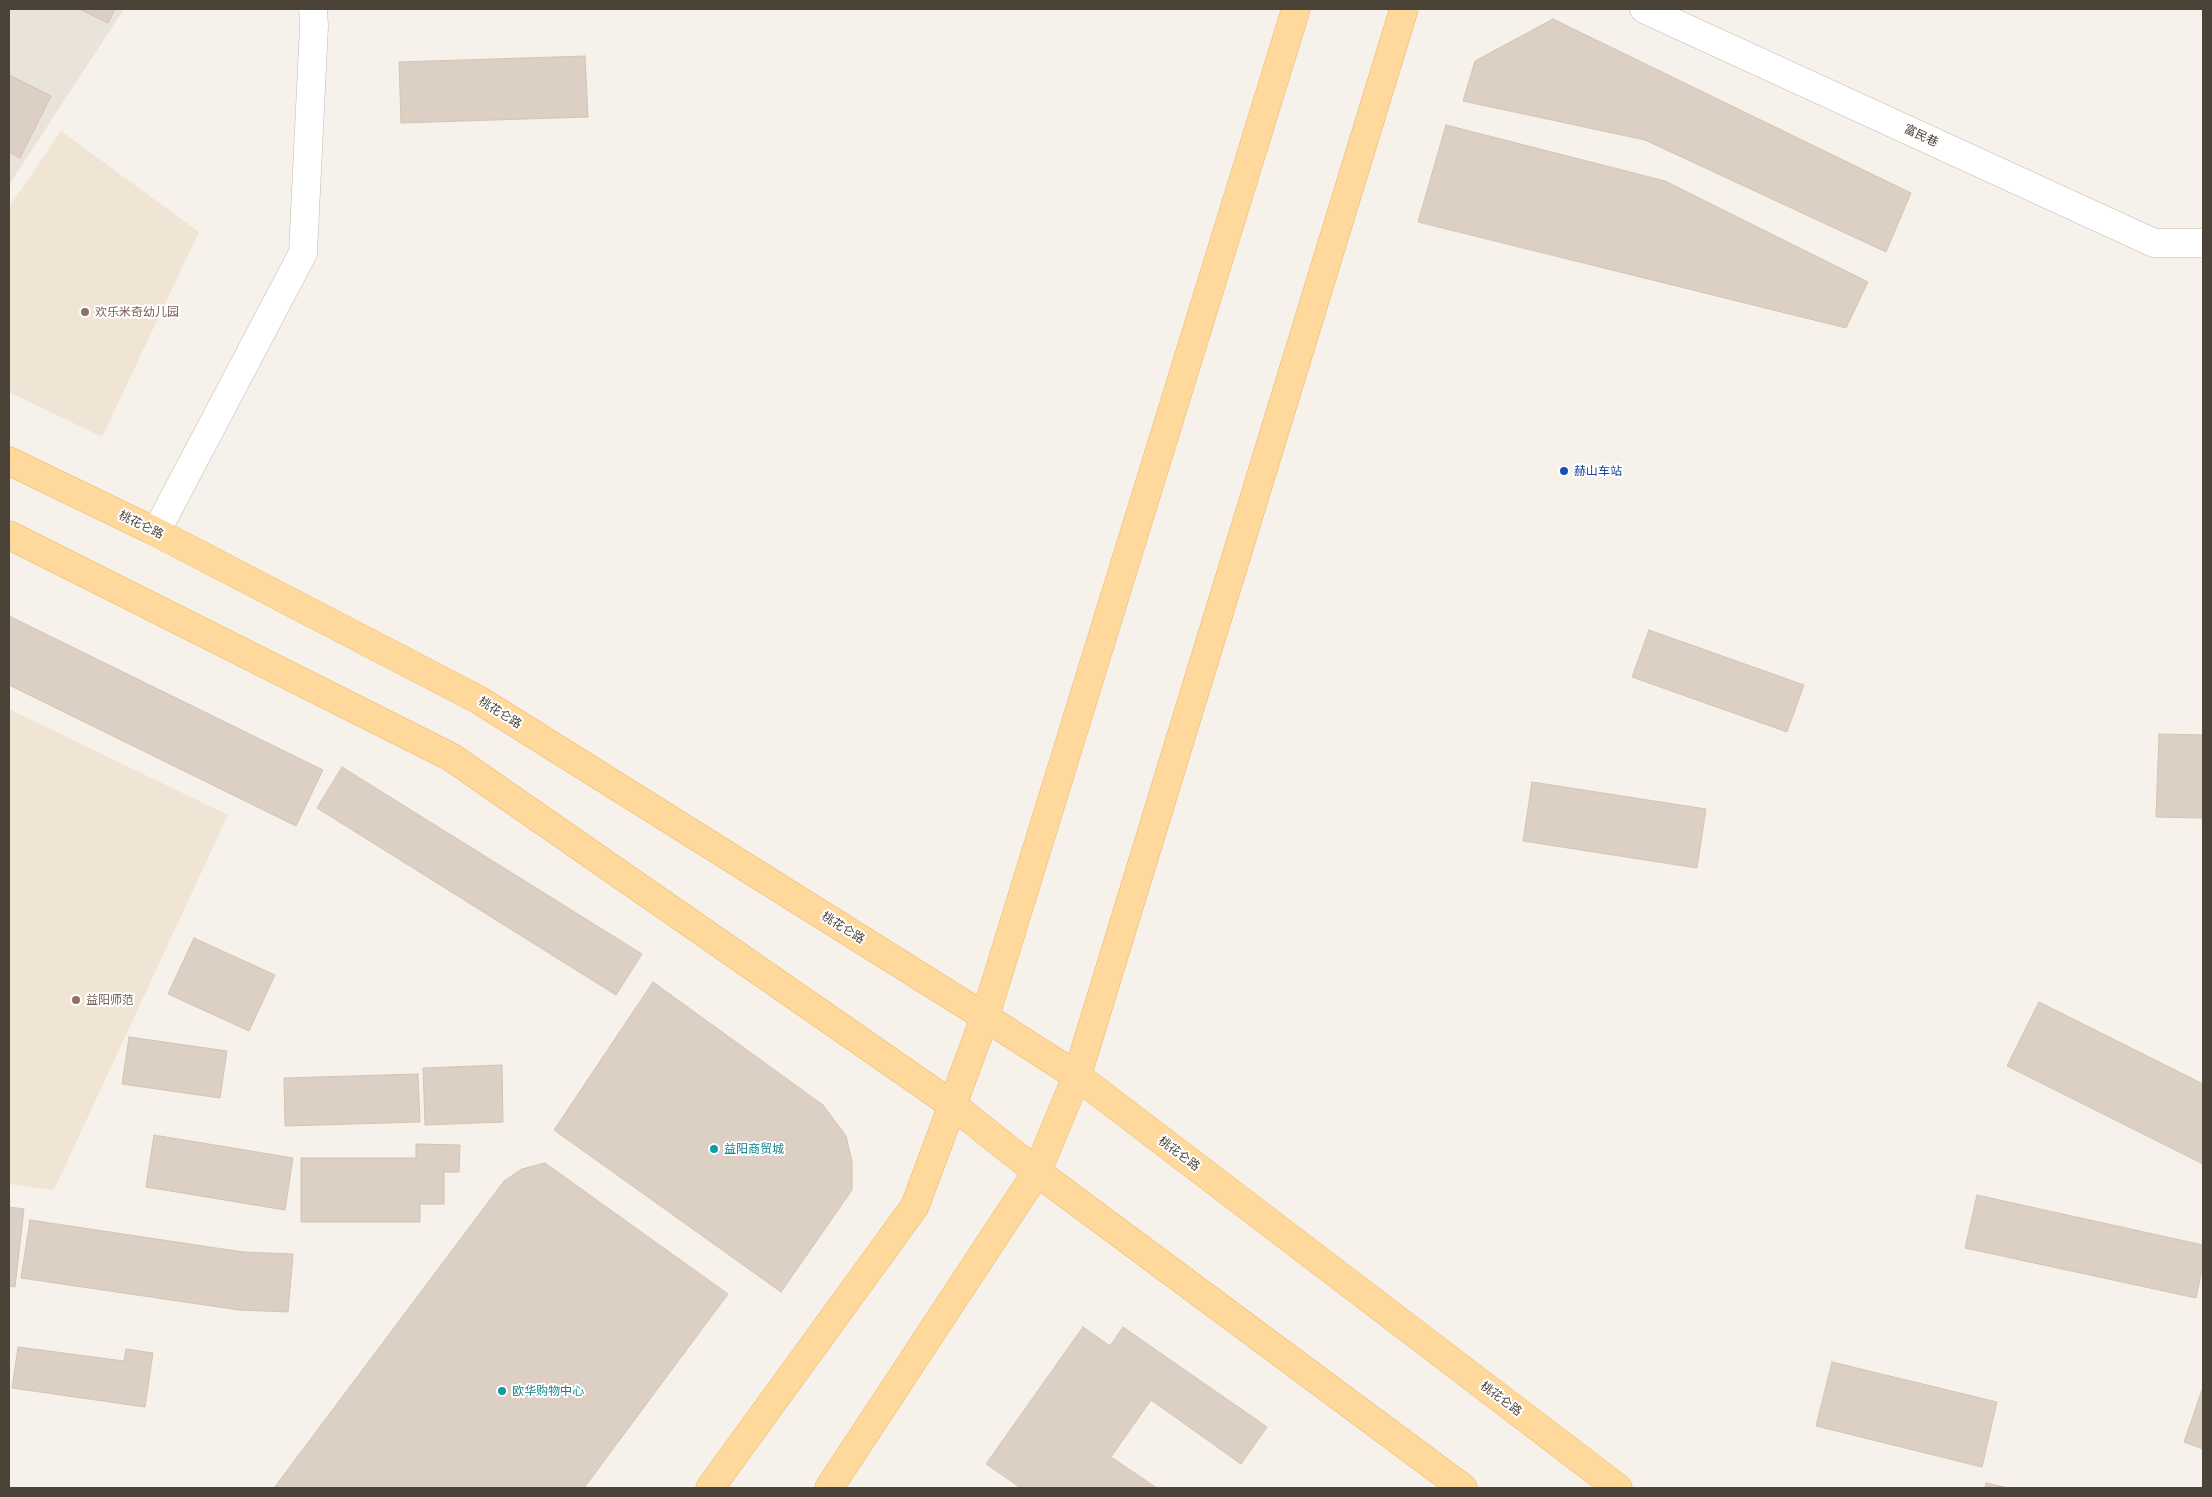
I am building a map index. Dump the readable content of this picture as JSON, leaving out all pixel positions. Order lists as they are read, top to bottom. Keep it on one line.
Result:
{"streets":{"main road":["桃花仑路"],"street":["富民巷"]},"places":["欢乐米奇幼儿园","赫山车站","益阳师范","益阳商贸城","欧华购物中心"]}
